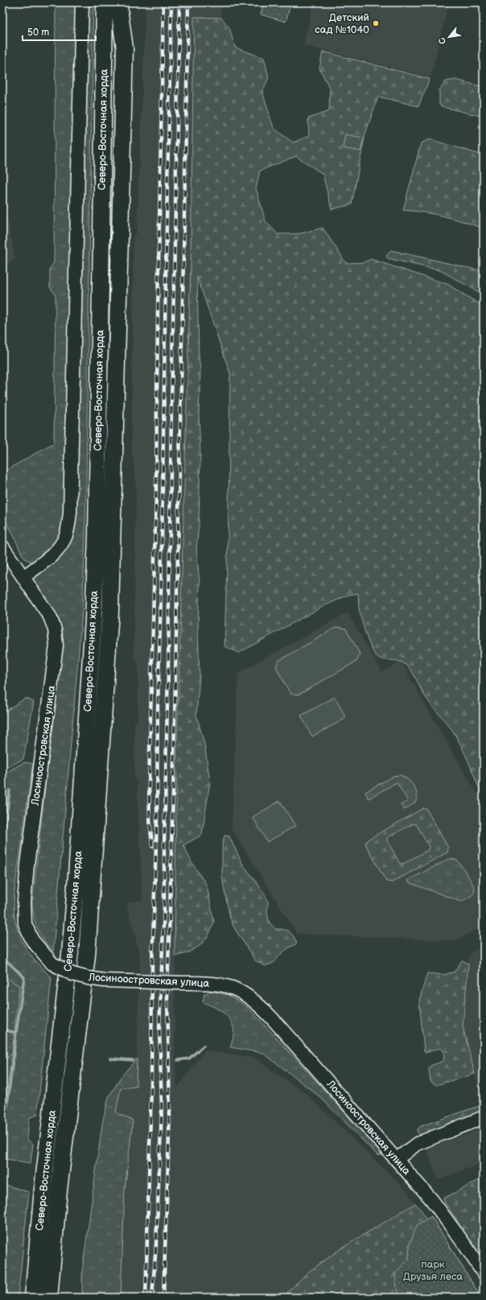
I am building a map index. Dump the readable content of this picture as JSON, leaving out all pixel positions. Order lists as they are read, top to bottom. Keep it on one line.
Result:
{"streets":{"main road":["Северо-Восточная хорда"],"street":["Лосиноостровская улица"]},"parks":["парк Друзья леса"],"places":["Детский сад №1040"],"scale_bar":"50 m","north":"bottom left"}
